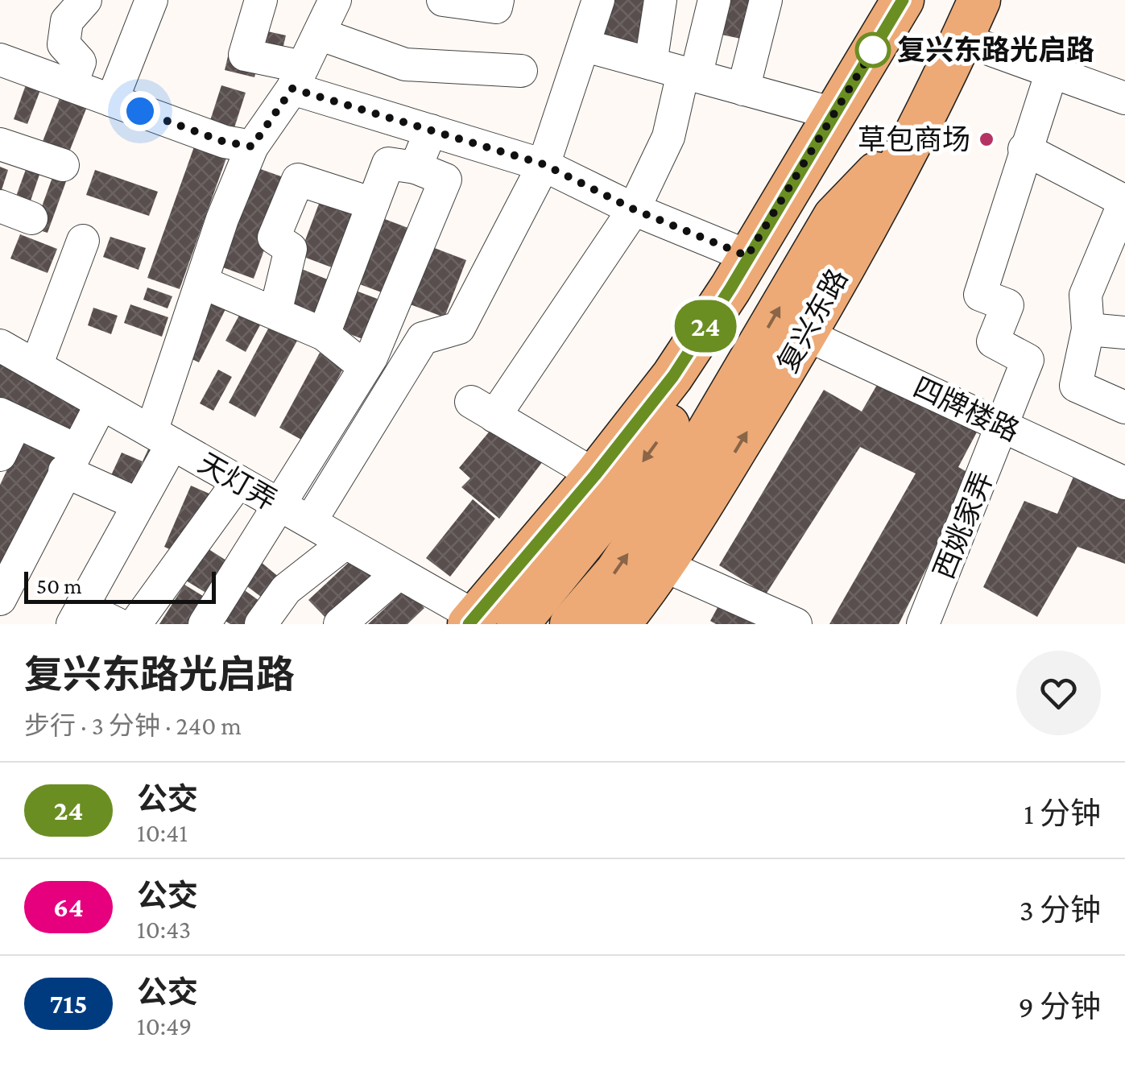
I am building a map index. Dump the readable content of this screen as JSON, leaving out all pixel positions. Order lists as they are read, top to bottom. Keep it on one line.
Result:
{"streets":{"main road":["复兴东路"],"street":["四牌楼路","天灯弄","西姚家弄"]},"crossings":[["复兴东路","四牌楼路"],["四牌楼路","西姚家弄"]],"places":["复兴东路光启路","草包商场"],"lines":["bus line 24"],"scale_bar":"50 m","page":{"on_map":"24","scale":"50 m","heading":["复兴东路光启路","步行 · 3 分钟 · 240 m"],"list":[{"mark":"24","name":"公交","note":"10:41","value":"1 分钟"},{"mark":"64","name":"公交","note":"10:43","value":"3 分钟"},{"mark":"715","name":"公交","note":"10:49","value":"9 分钟"}]}}
